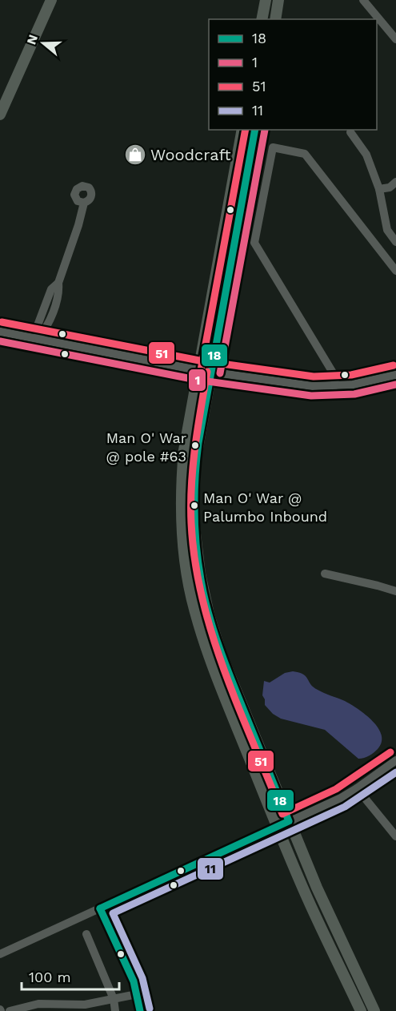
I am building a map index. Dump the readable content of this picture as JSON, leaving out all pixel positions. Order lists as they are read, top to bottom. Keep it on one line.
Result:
{"places":{"shop":["Woodcraft"],"other":["Man O' War @ pole #63","Man O' War @ Palumbo Inbound"]},"lines":["transit line 18","transit line 1","transit line 51","transit line 11"],"legend":["18","1","51","11"],"scale_bar":"100 m","north":"left"}
